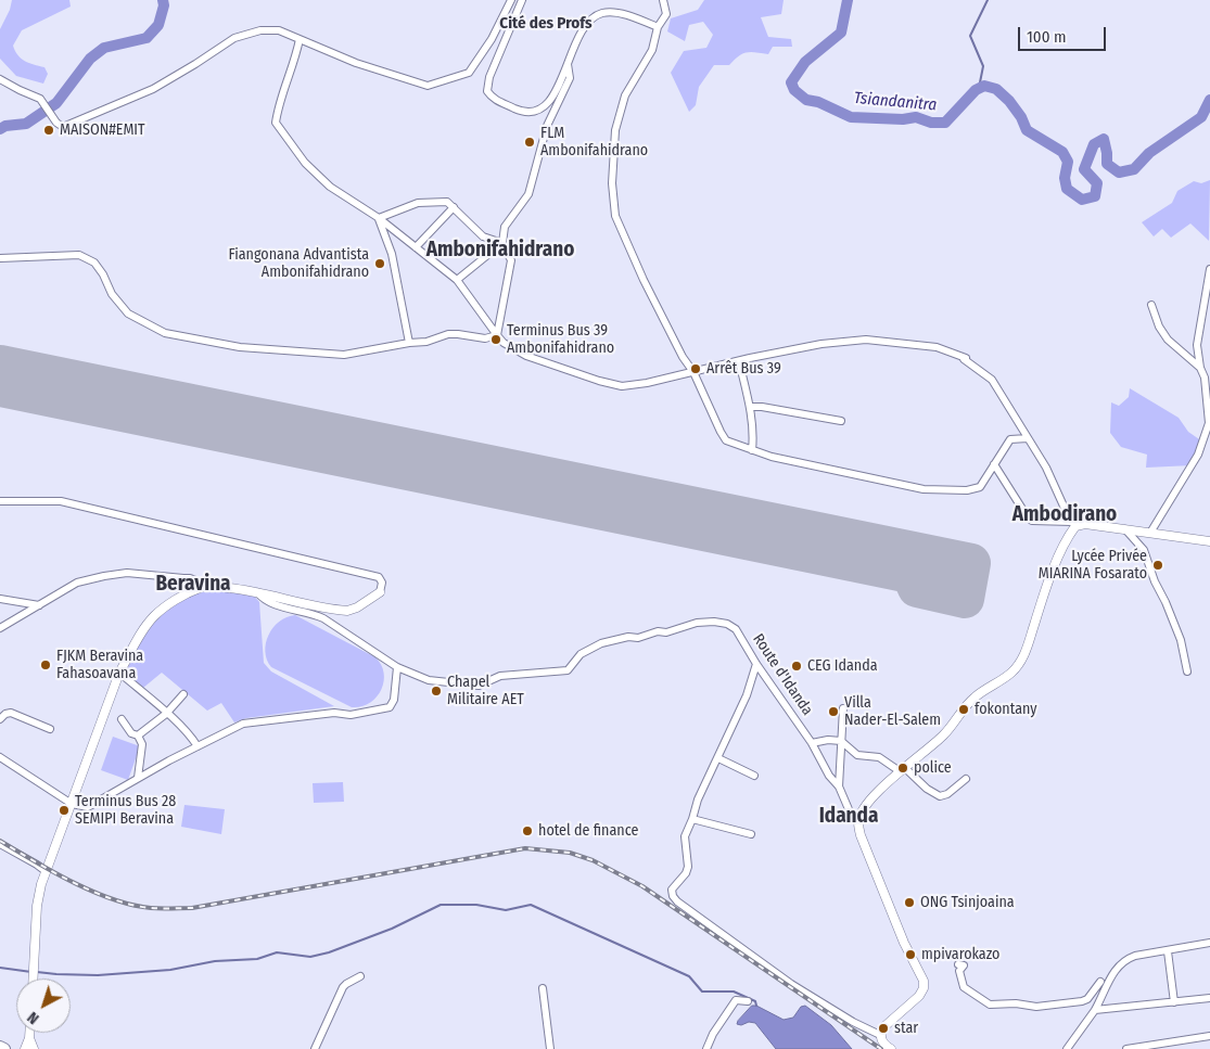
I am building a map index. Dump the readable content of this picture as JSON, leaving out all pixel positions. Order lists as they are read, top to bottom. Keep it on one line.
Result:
{"streets":{"street":["Route d'Idanda"]},"districts":["Cité des Profs","Ambonifahidrano","Ambodirano","Beravina","Idanda"],"water":["Tsiandanitra"],"places":["MAISON#EMIT","FLM Ambonifahidrano","Fiangonana Advantista Ambonifahidrano","Terminus Bus 39 Ambonifahidrano","Arrêt Bus 39","Lycée Privée MIARINA Fosarato","FJKM Beravina Fahasoavana","CEG Idanda","Chapel Militaire AET","fokontany","Villa Nader-El-Salem","police","Terminus Bus 28 SEMIPI Beravina","hotel de finance","ONG Tsinjoaina","mpivarokazo","star"],"scale_bar":"100 m","north":"bottom left"}
